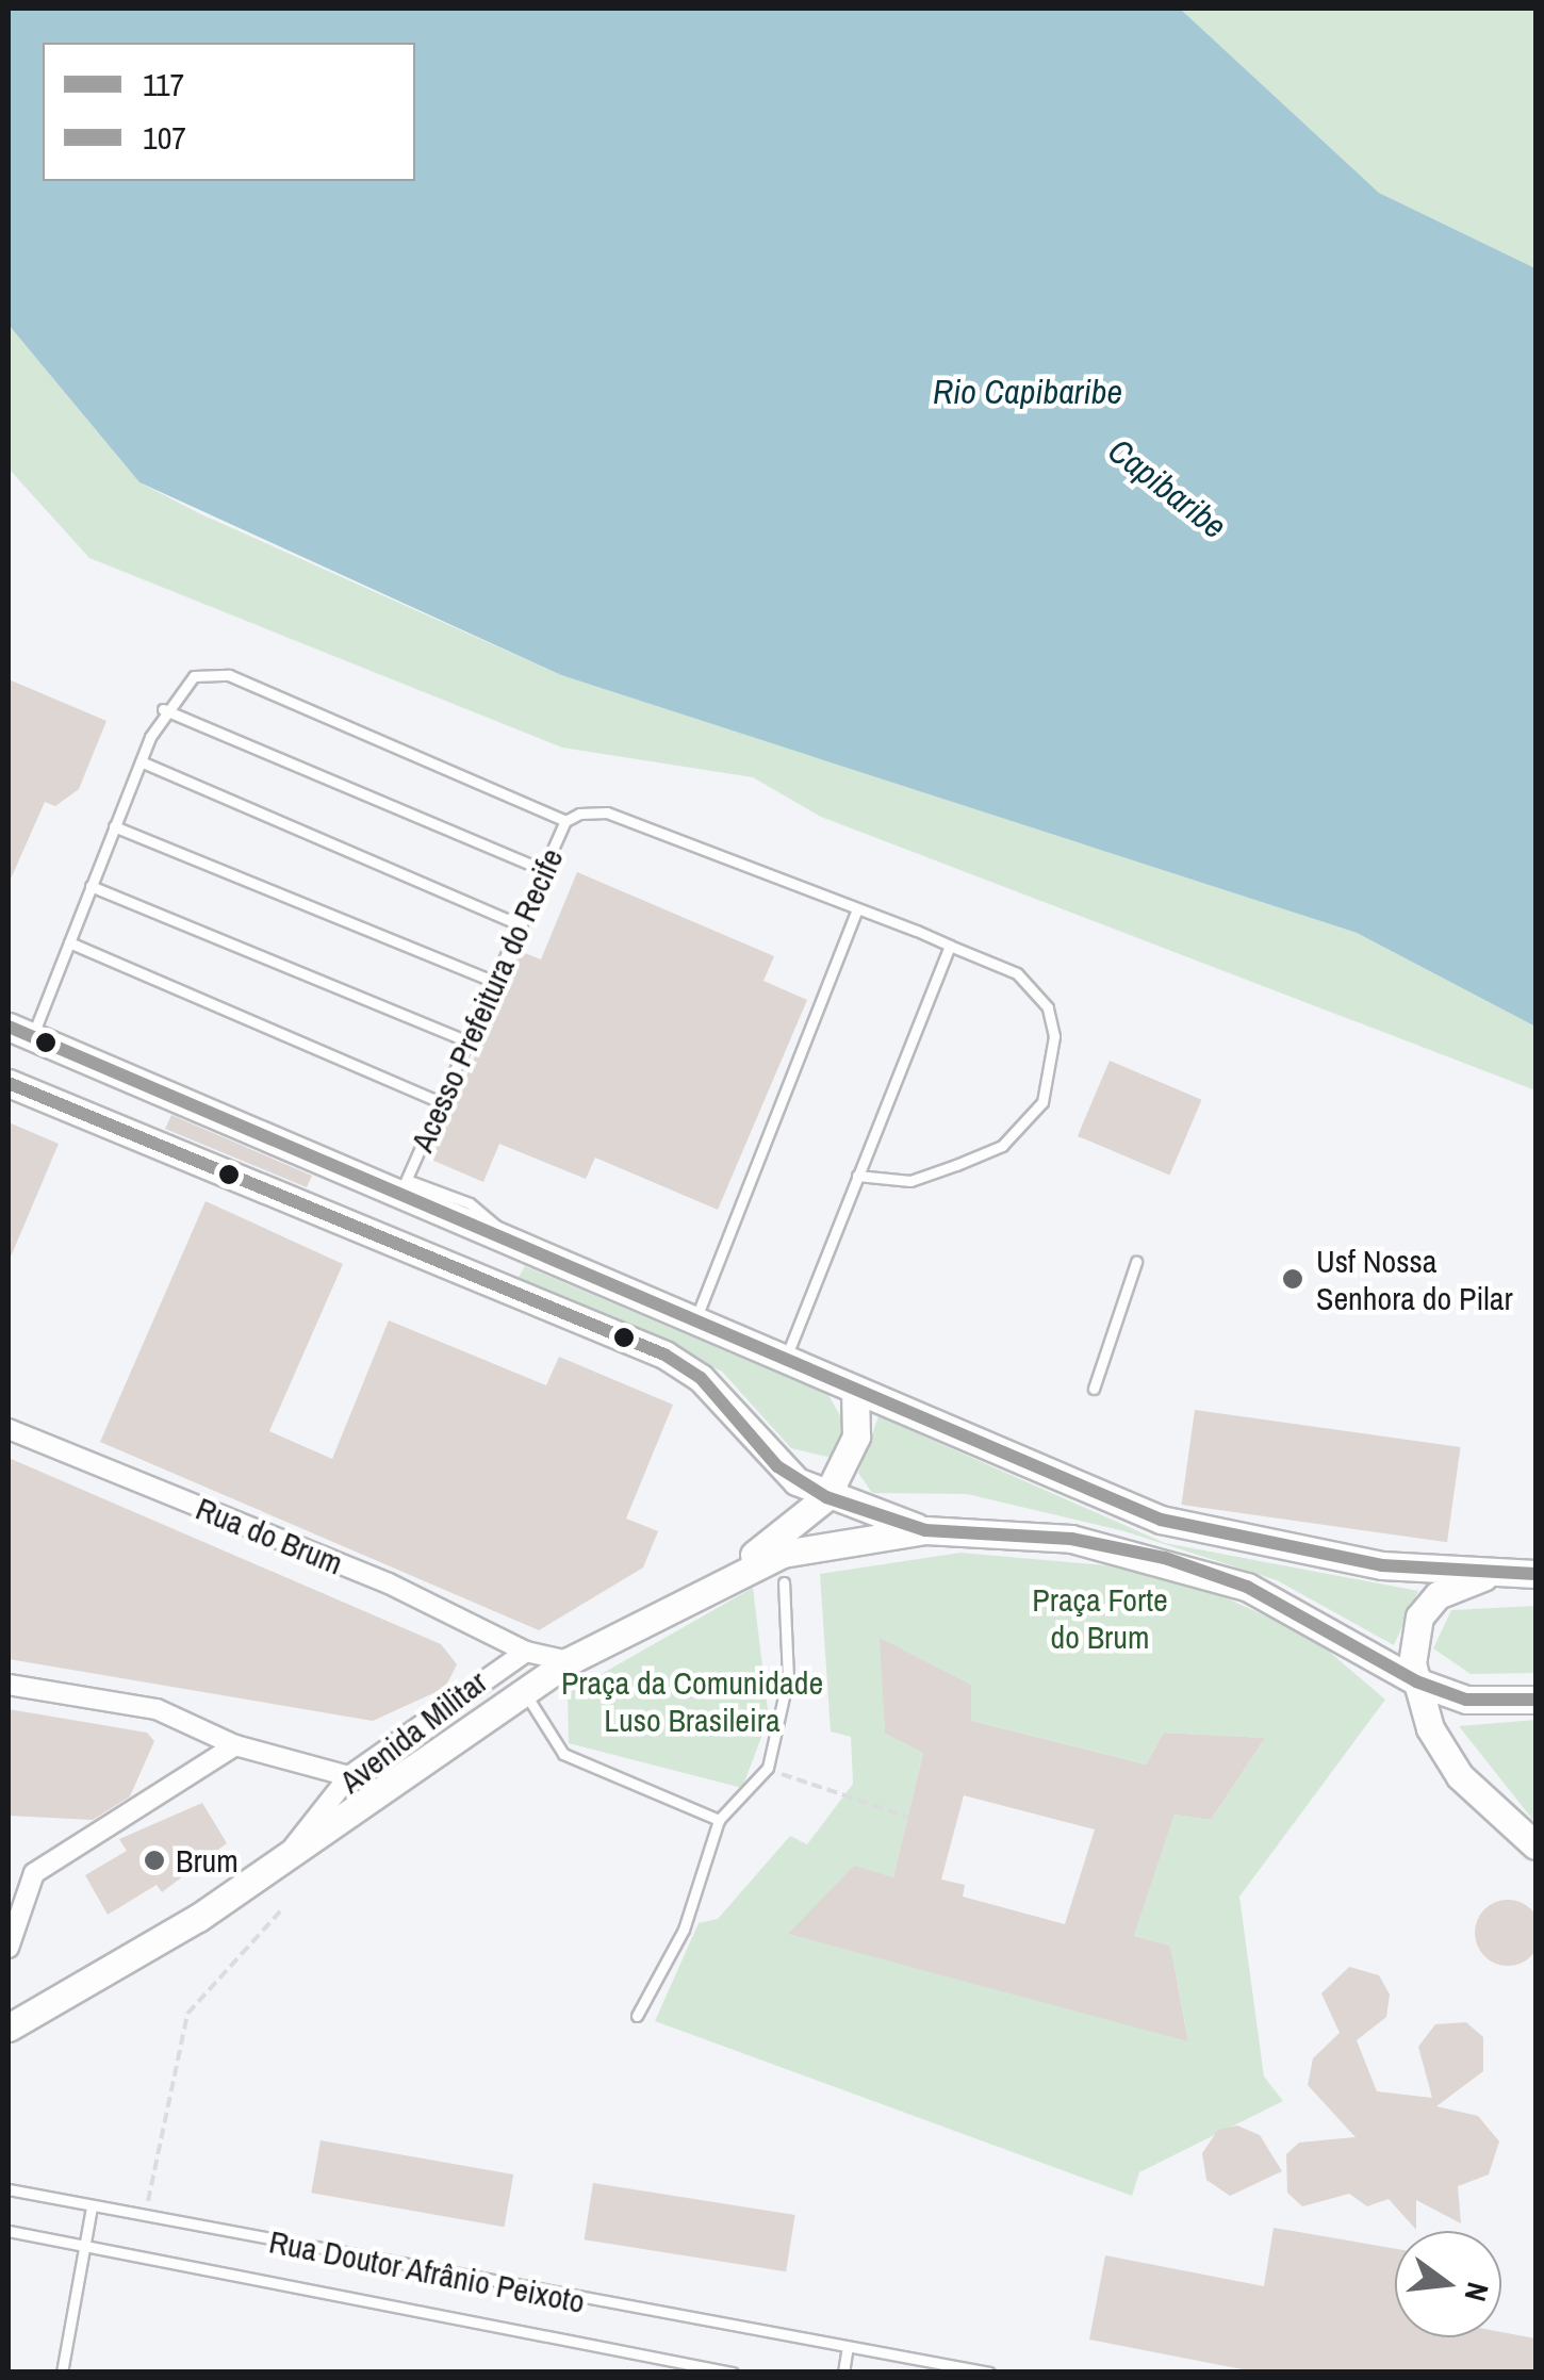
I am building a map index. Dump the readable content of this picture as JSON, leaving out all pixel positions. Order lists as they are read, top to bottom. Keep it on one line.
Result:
{"streets":{"main road":["Avenida Militar"],"street":["Rua do Brum"],"lane":["Acesso Prefeitura do Recife","Rua Doutor Afrânio Peixoto"]},"crossings":[["Rua do Brum","Avenida Militar"]],"water":["Rio Capibaribe","Capibaribe"],"parks":["Praça Forte do Brum","Praça da Comunidade Luso Brasileira"],"places":["Usf Nossa Senhora do Pilar","Brum"],"lines":["transit line 107","transit line 117"],"legend":["117","107"],"north":"right"}
